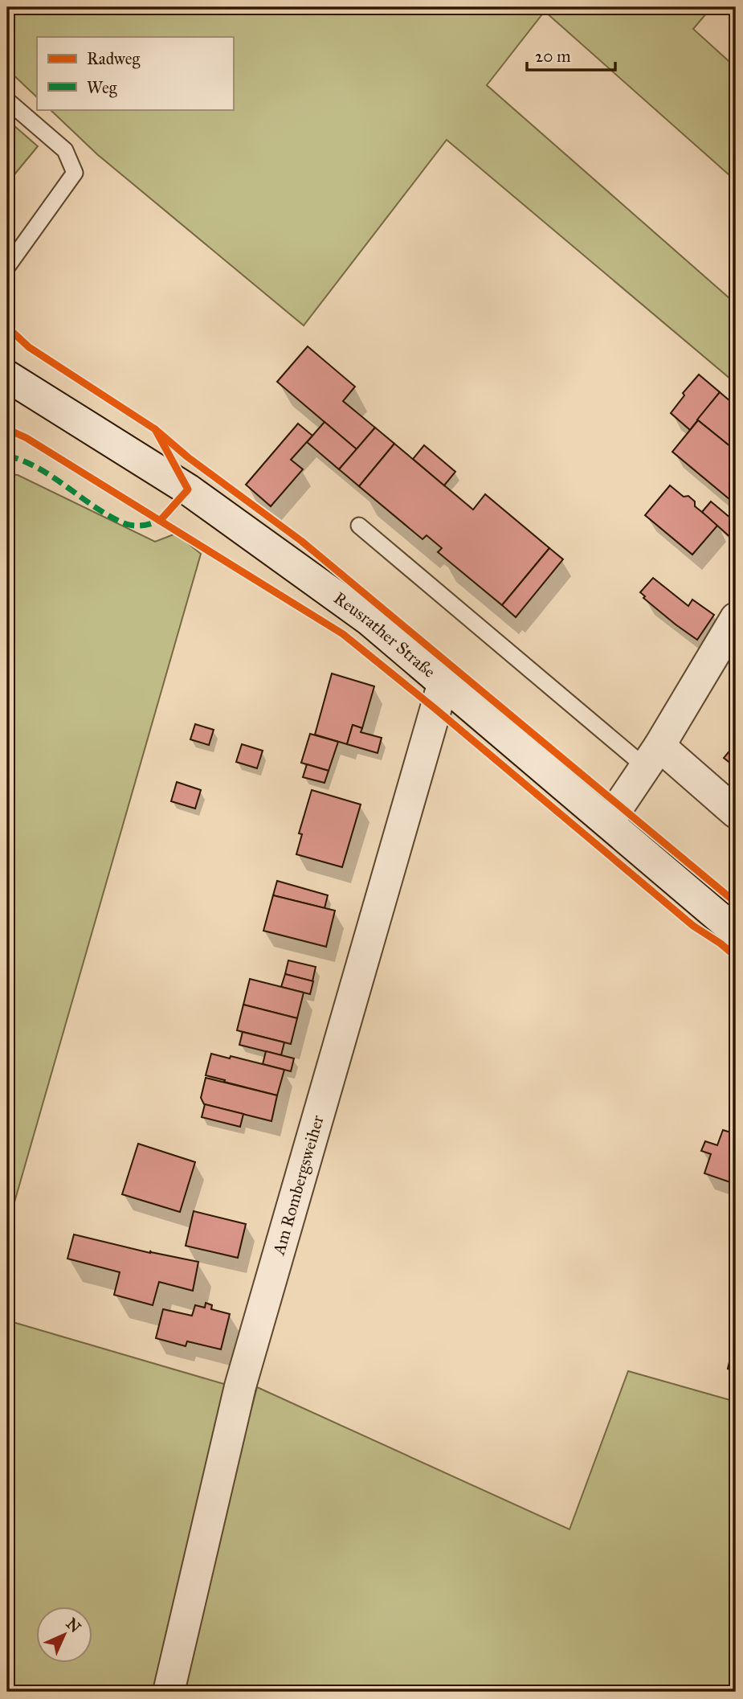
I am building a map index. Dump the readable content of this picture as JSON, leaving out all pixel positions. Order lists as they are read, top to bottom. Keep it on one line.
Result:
{"streets":{"street":["Reusrather Straße","Am Rombergsweiher"]},"crossings":[["Reusrather Straße","Am Rombergsweiher"]],"legend":["Radweg","Weg"],"scale_bar":"20 m","north":"top right"}
